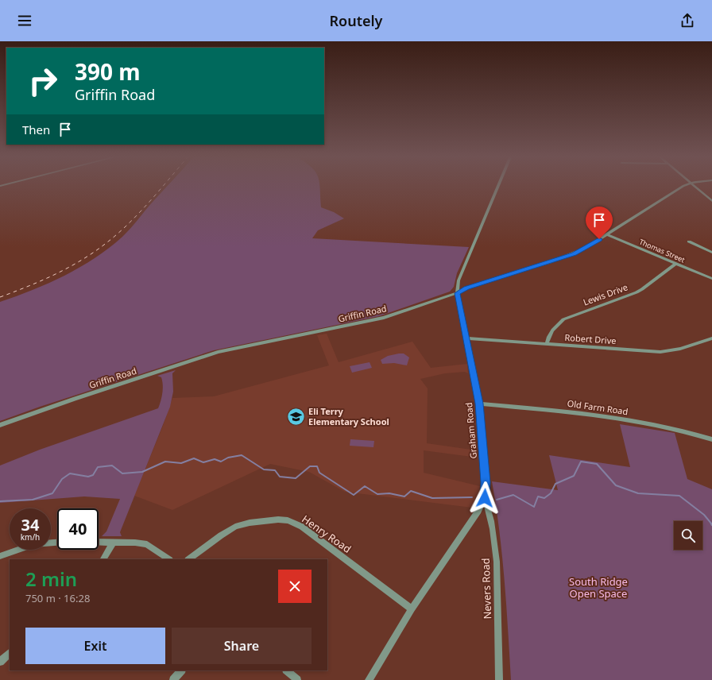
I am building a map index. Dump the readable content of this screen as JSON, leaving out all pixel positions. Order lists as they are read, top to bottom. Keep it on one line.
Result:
{"streets":{"street":["Thomas Street","Lewis Drive","Griffin Road","Robert Drive","Old Farm Road","Graham Road","Henry Road","Nevers Road"]},"crossings":[["Thomas Street","Lewis Drive"],["Thomas Street","Griffin Road"],["Lewis Drive","Robert Drive"],["Griffin Road","Graham Road"],["Robert Drive","Graham Road"],["Old Farm Road","Graham Road"],["Graham Road","Henry Road"],["Graham Road","Nevers Road"]],"parks":["South Ridge Open Space"],"places":{"school or university":["Eli Terry Elementary School"]},"page":{"header":"Routely","turn":["390 m","Griffin Road"],"then":"Then","speed":"34 km/h","limit":"40","heading":["2 min","750 m · 16:28"],"buttons":["Exit","Share"]}}
